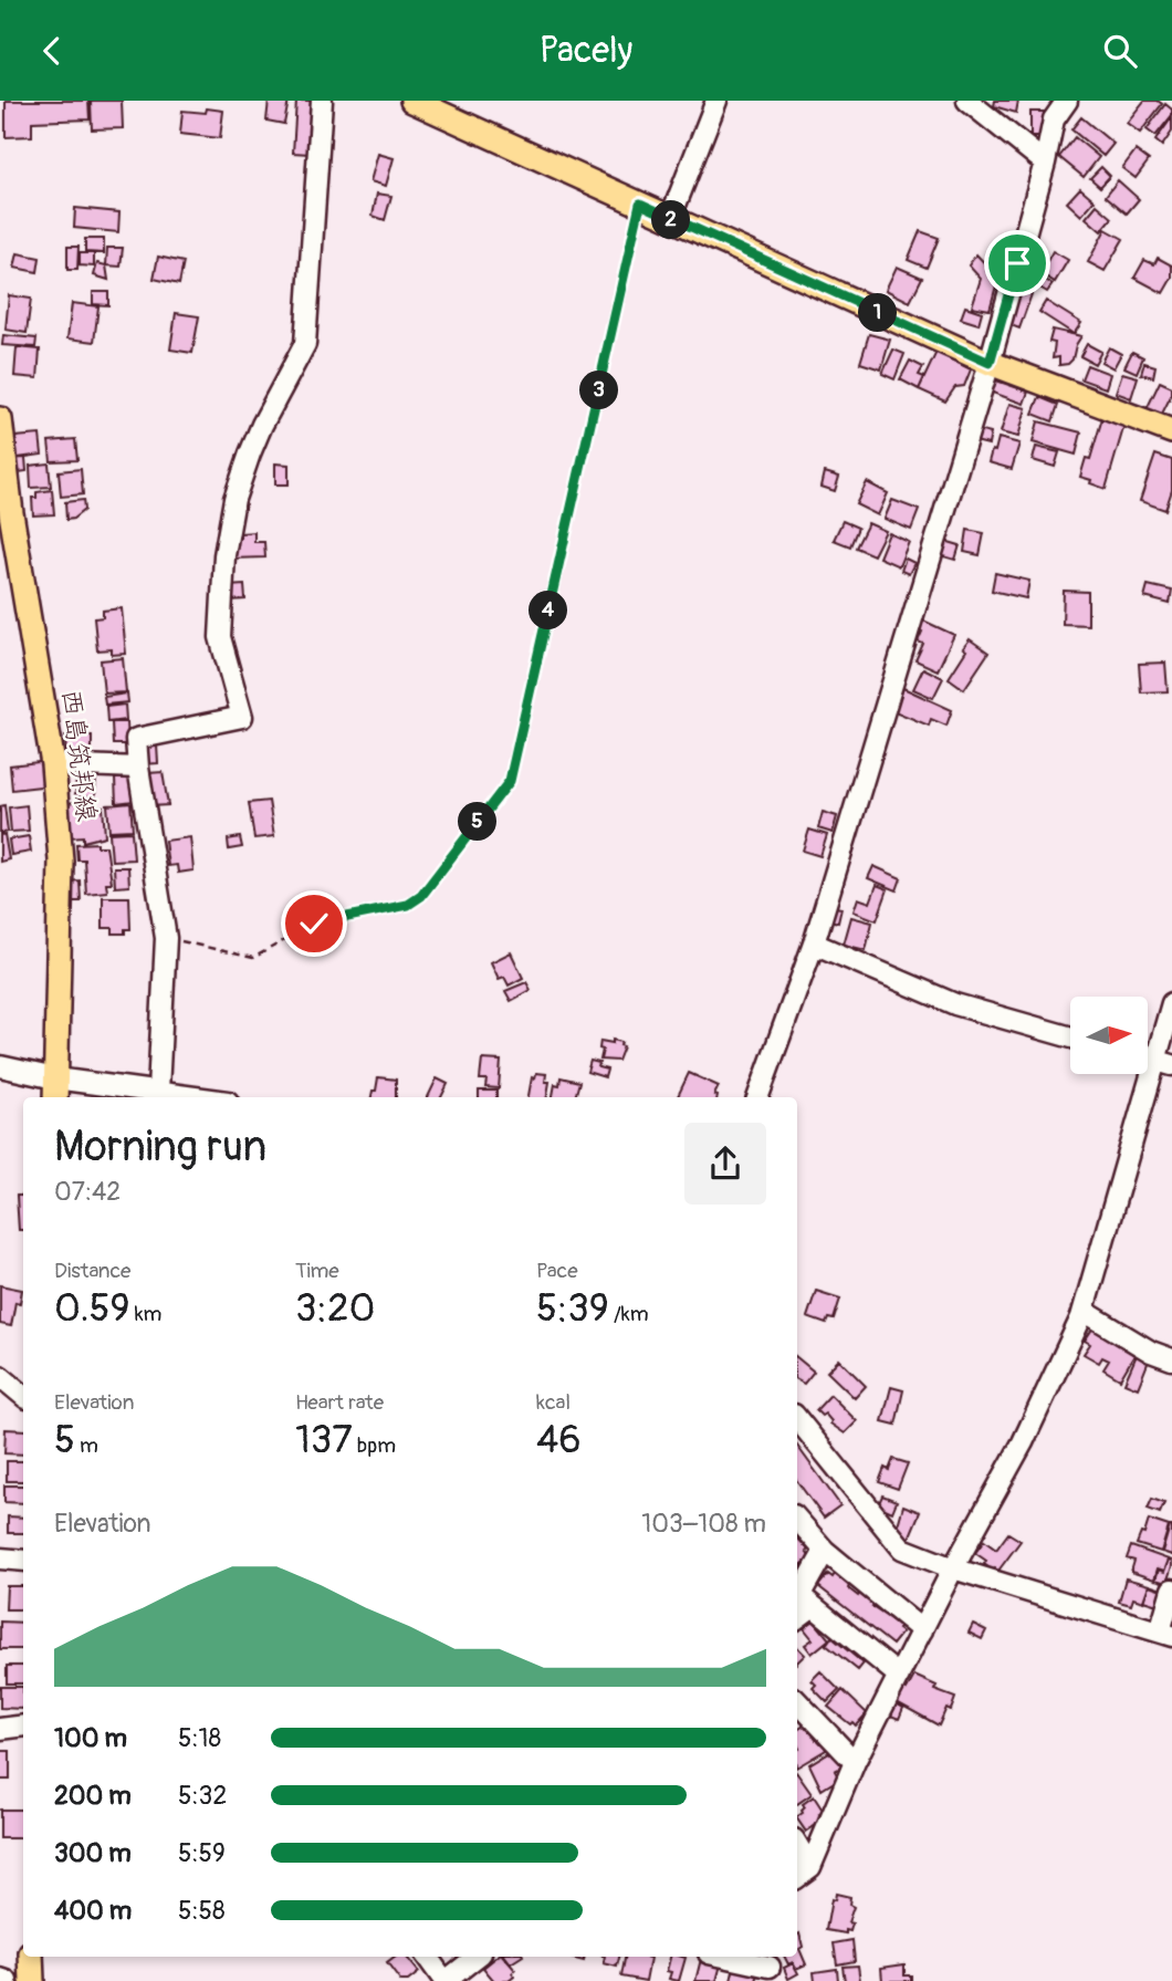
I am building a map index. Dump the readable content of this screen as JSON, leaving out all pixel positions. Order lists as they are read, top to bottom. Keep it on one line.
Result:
{"streets":{"main road":["西島筑邦線"]},"north":"right","page":{"header":"Pacely","pins":["2","1","3","4","5"],"heading":["Morning run","07:42"],"stats":[["Distance","0.59 km"],["Time","3:20"],["Pace","5:39 /km"],["Elevation","5 m"],["Heart rate","137 bpm"],["kcal","46"]],"chart":["Elevation","103–108 m"],"list":[{"name":"100 m","note":"5:18"},{"name":"200 m","note":"5:32"},{"name":"300 m","note":"5:59"},{"name":"400 m","note":"5:58"}]}}
